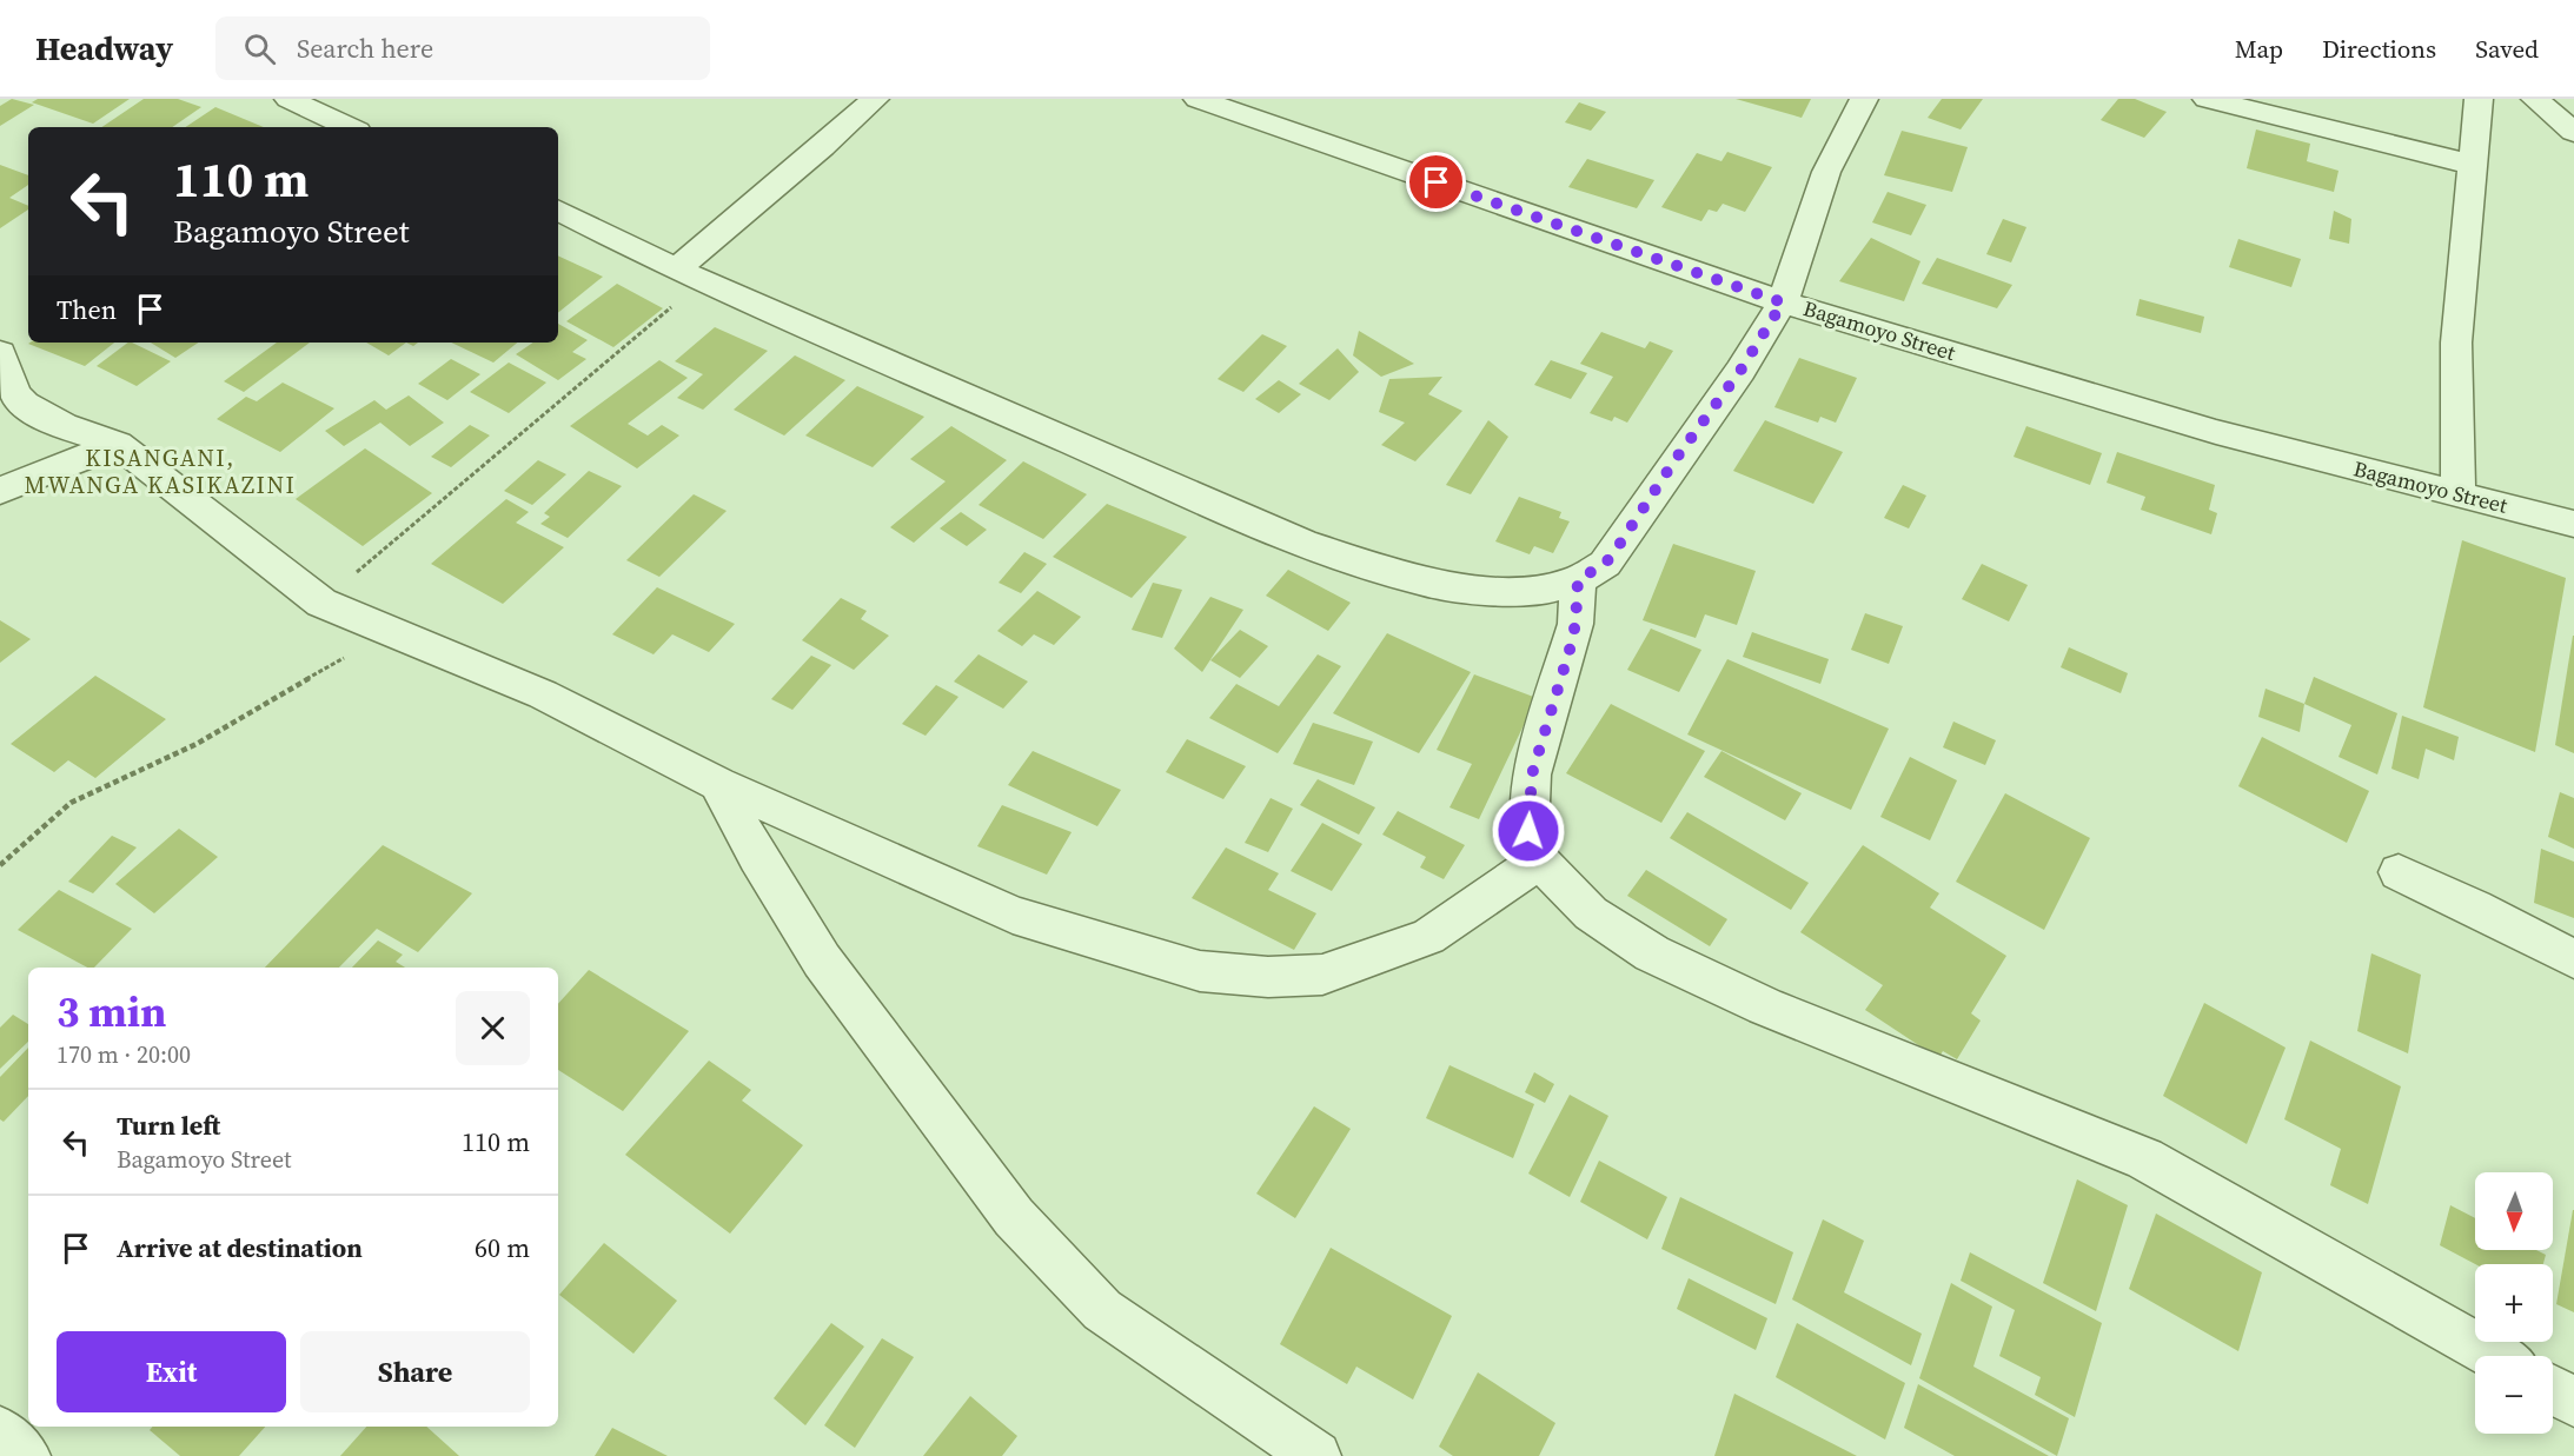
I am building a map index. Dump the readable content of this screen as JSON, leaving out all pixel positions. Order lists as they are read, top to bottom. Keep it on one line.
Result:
{"streets":{"street":["Bagamoyo Street"]},"districts":["KISANGANI, MWANGA KASIKAZINI"],"north":"bottom","page":{"header":"Headway","search":"Search here","nav":["Map","Directions","Saved"],"turn":["110 m","Bagamoyo Street"],"then":"Then","heading":["3 min","170 m · 20:00"],"list":[{"name":"Turn left","note":"Bagamoyo Street","value":"110 m"},{"name":"Arrive at destination","value":"60 m"}],"map_buttons":["+","−"],"buttons":["Exit","Share"]}}
